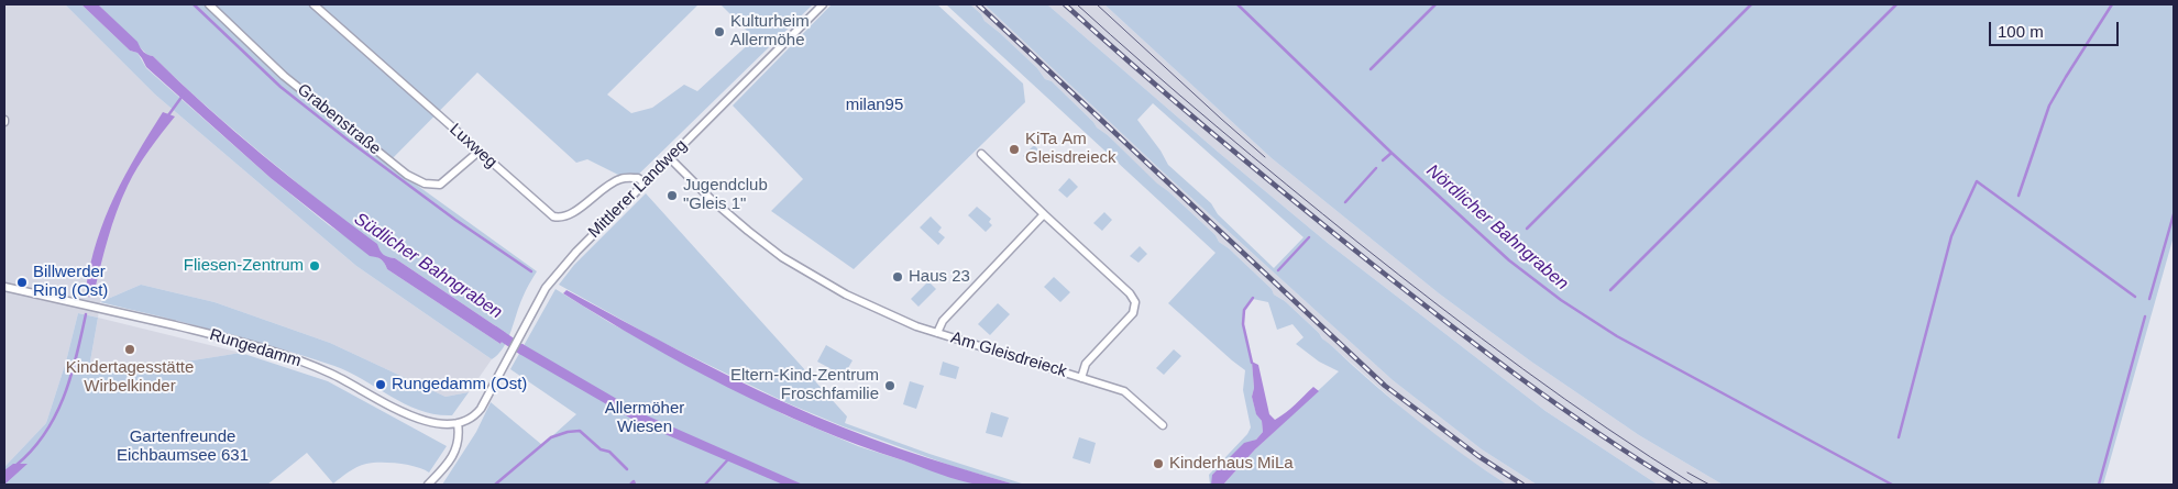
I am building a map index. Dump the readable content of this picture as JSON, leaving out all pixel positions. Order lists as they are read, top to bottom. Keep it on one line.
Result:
{"streets":{"street":["Grabenstraße","Luxweg","Mittlerer Landweg","Rungedamm","Am Gleisdreieck"]},"crossings":[["Grabenstraße","Luxweg"],["Luxweg","Mittlerer Landweg"],["Mittlerer Landweg","Rungedamm"],["Mittlerer Landweg","Am Gleisdreieck"]],"water":["Nördlicher Bahngraben","Südlicher Bahngraben"],"parks":["milan95","Allermöher Wiesen","Gartenfreunde Eichbaumsee 631"],"places":["Kulturheim Allermöhe","KiTa Am Gleisdreieck","Jugendclub \"Gleis 1\"","Fliesen-Zentrum","Haus 23","Billwerder Ring (Ost)","Kindertagesstätte Wirbelkinder","Rungedamm (Ost)","Eltern-Kind-Zentrum Froschfamilie","Kinderhaus MiLa"],"scale_bar":"100 m"}
